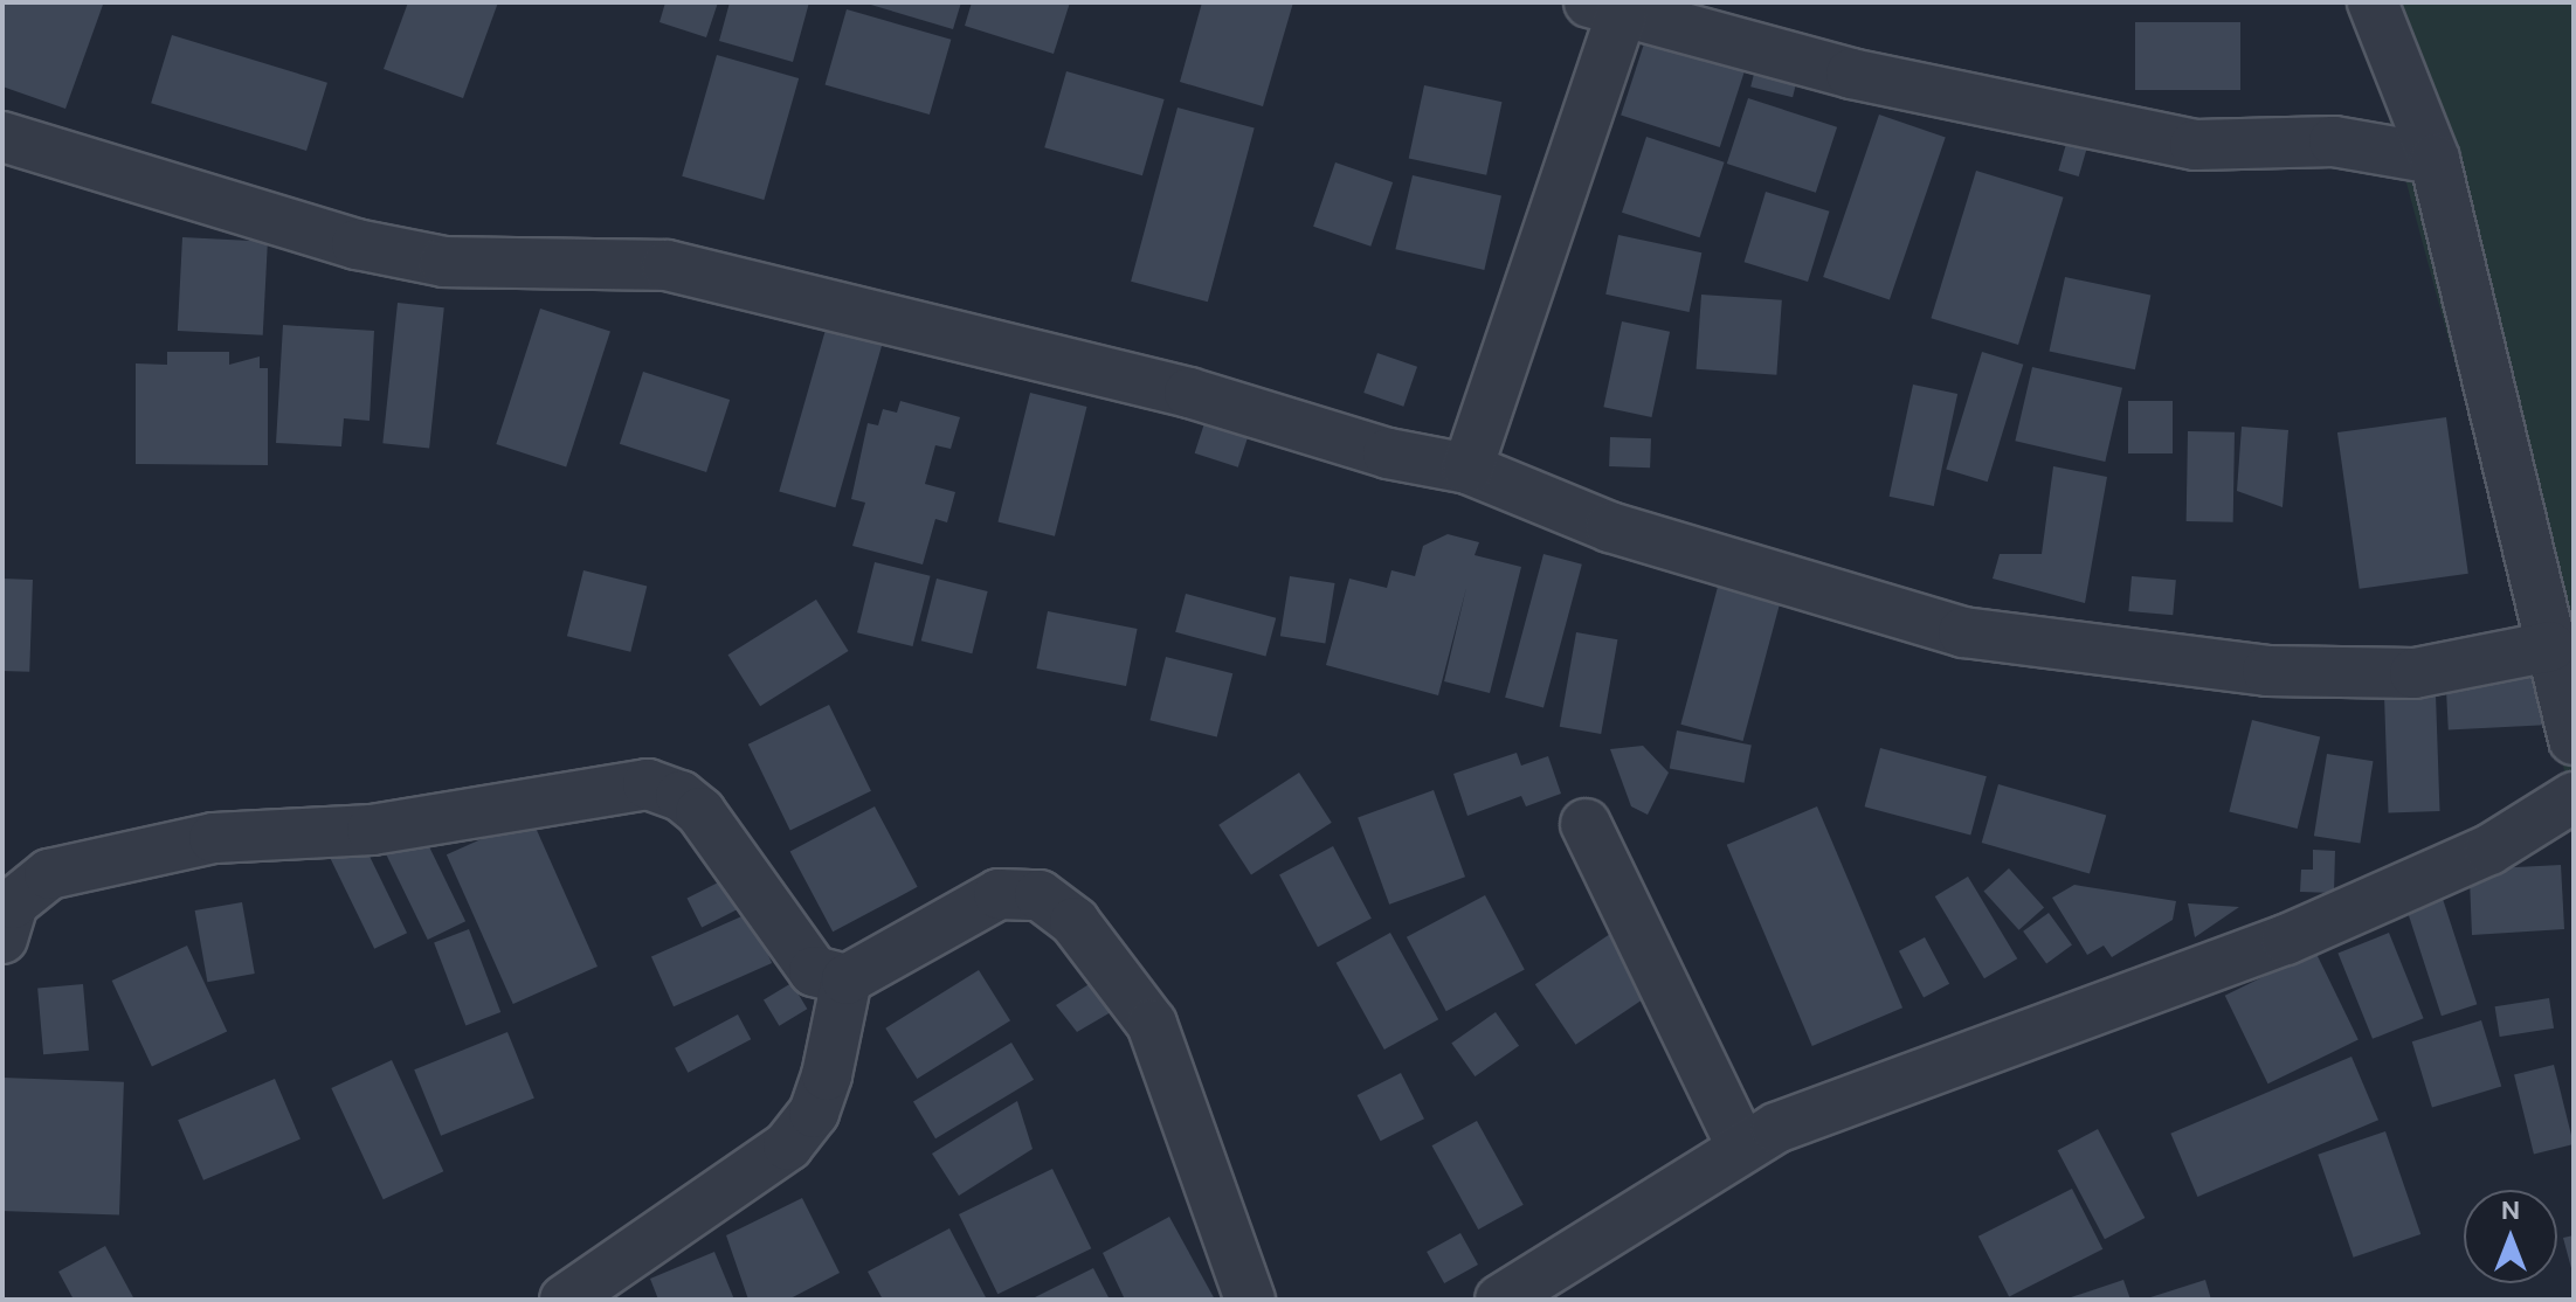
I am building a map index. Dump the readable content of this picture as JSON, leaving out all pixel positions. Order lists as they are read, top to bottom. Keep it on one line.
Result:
{"north":"top"}
